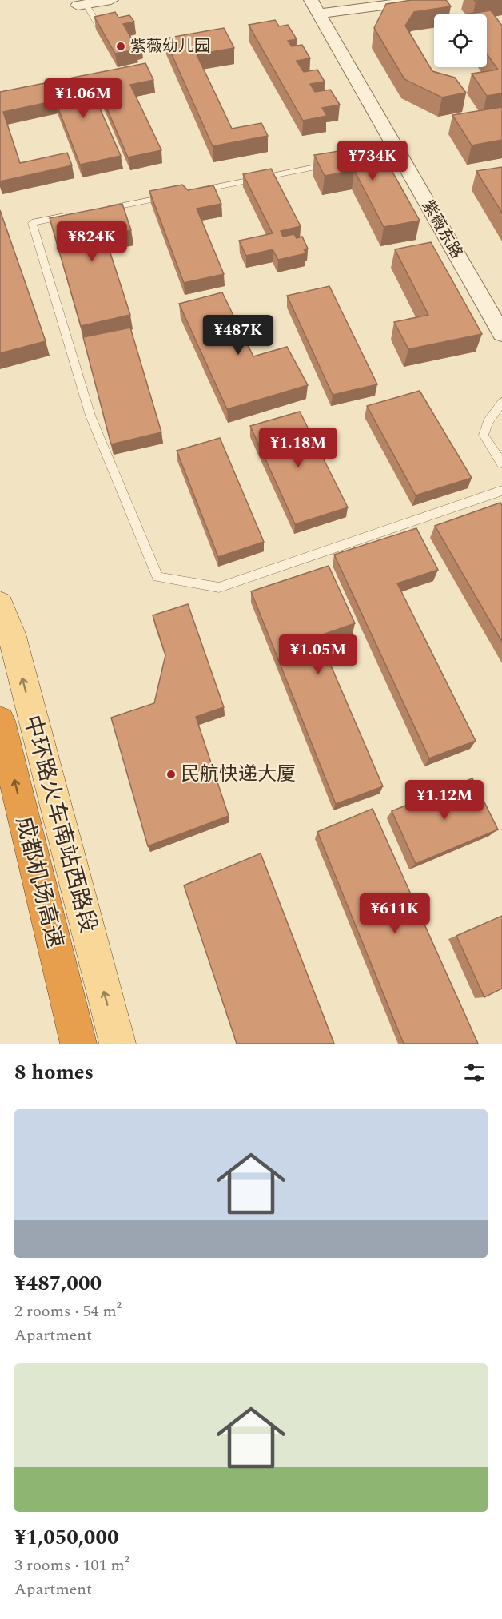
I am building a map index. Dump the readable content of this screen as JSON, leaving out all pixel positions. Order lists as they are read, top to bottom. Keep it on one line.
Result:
{"streets":{"highway":["成都机场高速"],"main road":["中环路火车南站西路段"],"street":["紫薇东路"]},"one_way":["中环路火车南站西路段","成都机场高速"],"places":["紫薇幼儿园","民航快递大厦"],"page":{"price":["¥1.06M","¥734K","¥824K","¥487K","¥1.18M","¥1.05M","¥1.12M","¥611K"],"heading":"8 homes","list":[{"name":"¥487,000","note":"2 rooms · 54 m² · Apartment"},{"name":"¥1,050,000","note":"3 rooms · 101 m² · Apartment"}]}}
